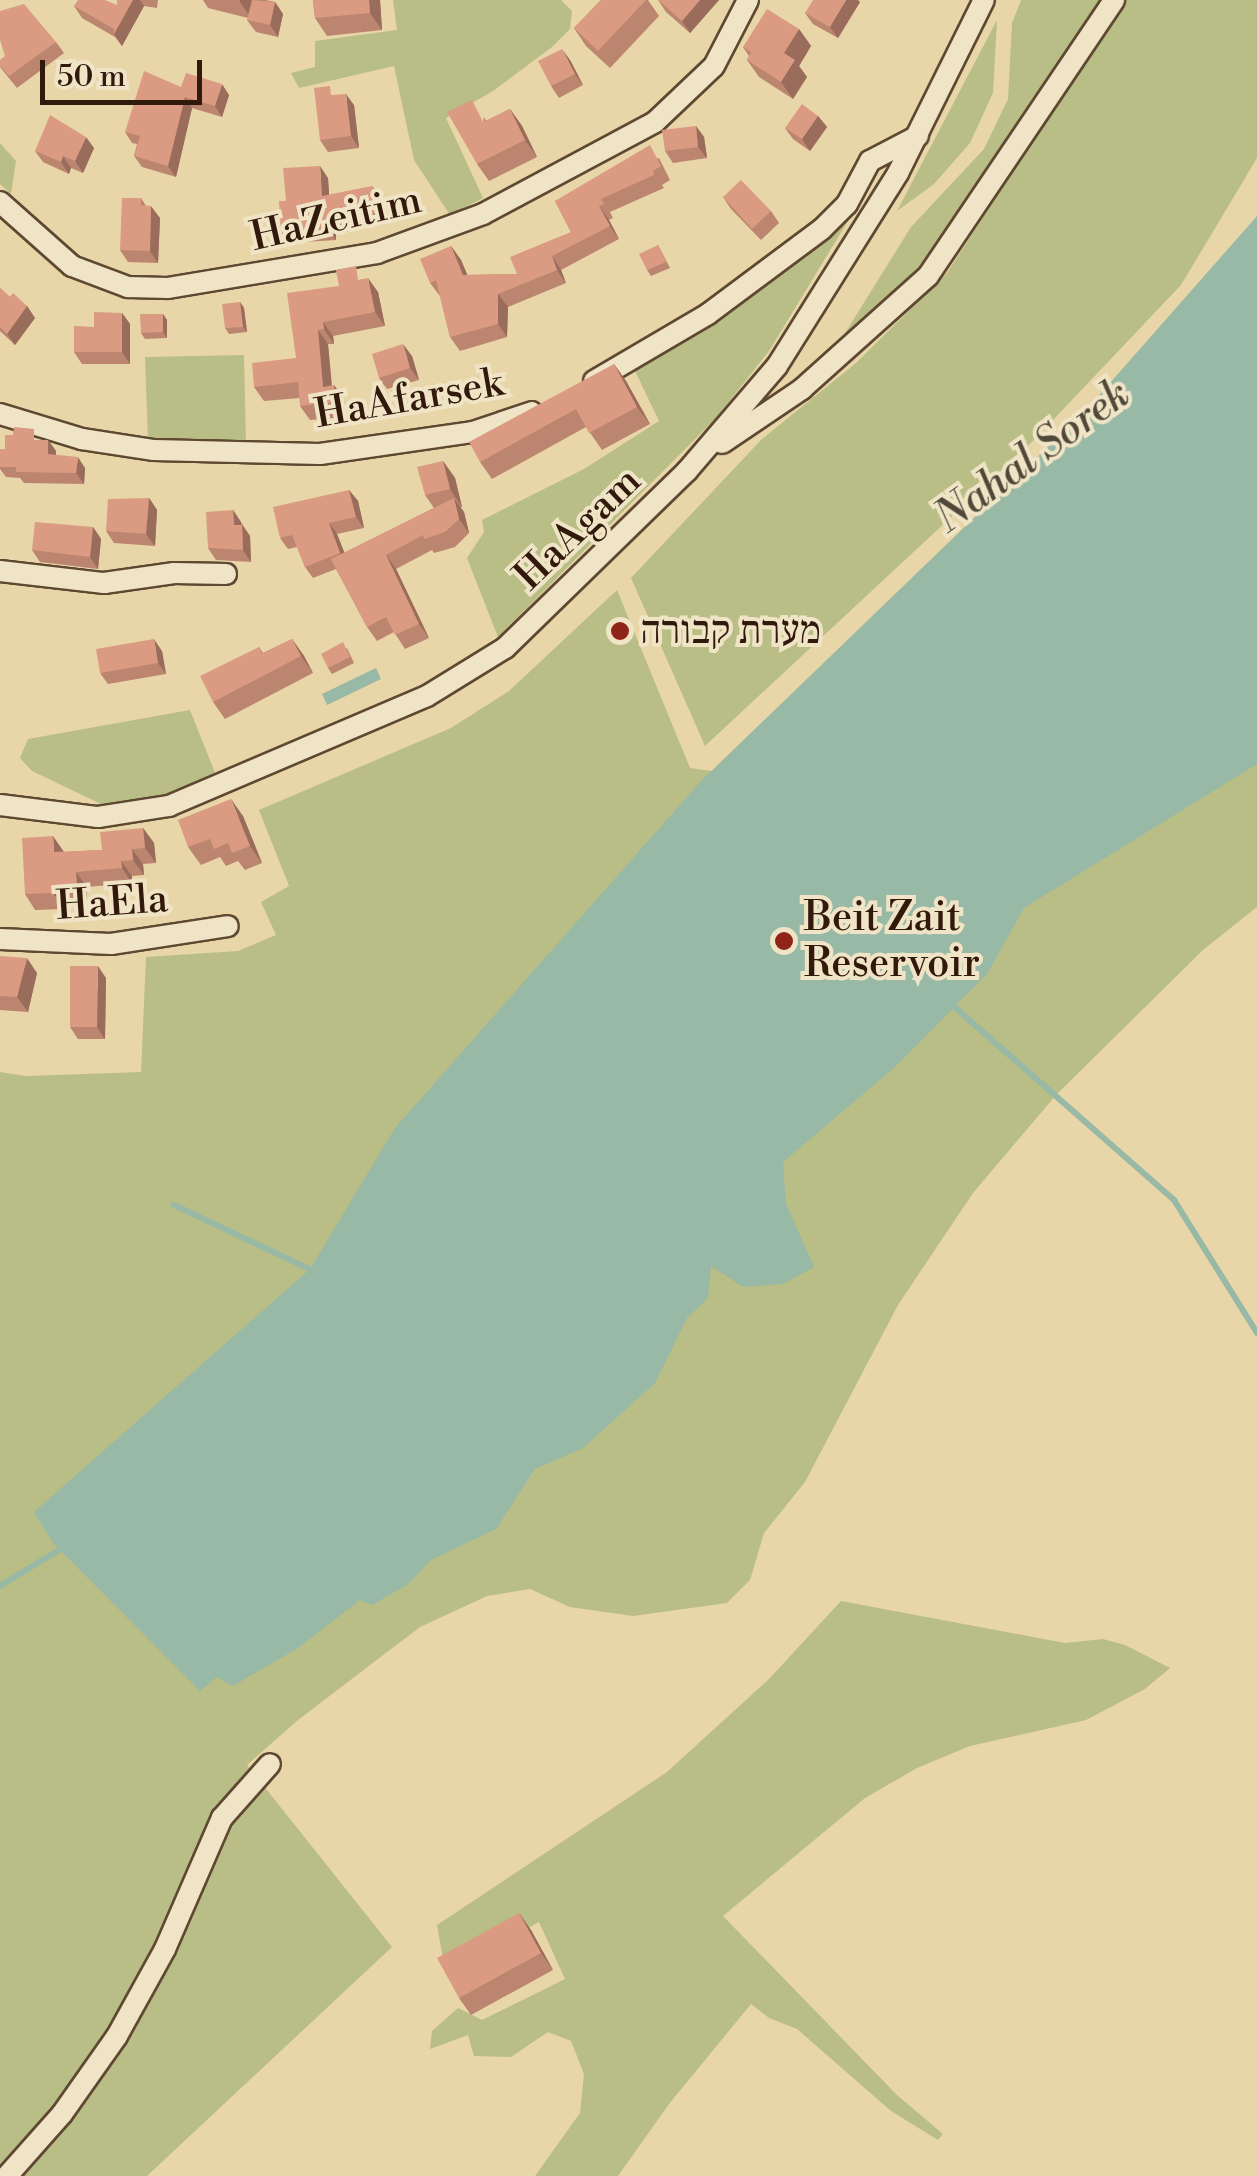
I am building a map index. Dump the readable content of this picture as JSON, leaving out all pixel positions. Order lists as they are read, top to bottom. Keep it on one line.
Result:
{"streets":{"street":["HaZeitim","HaAfarsek","HaAgam","HaEla"]},"water":["Nahal Sorek"],"places":["מערת קבורה","Beit Zait Reservoir"],"scale_bar":"50 m"}
